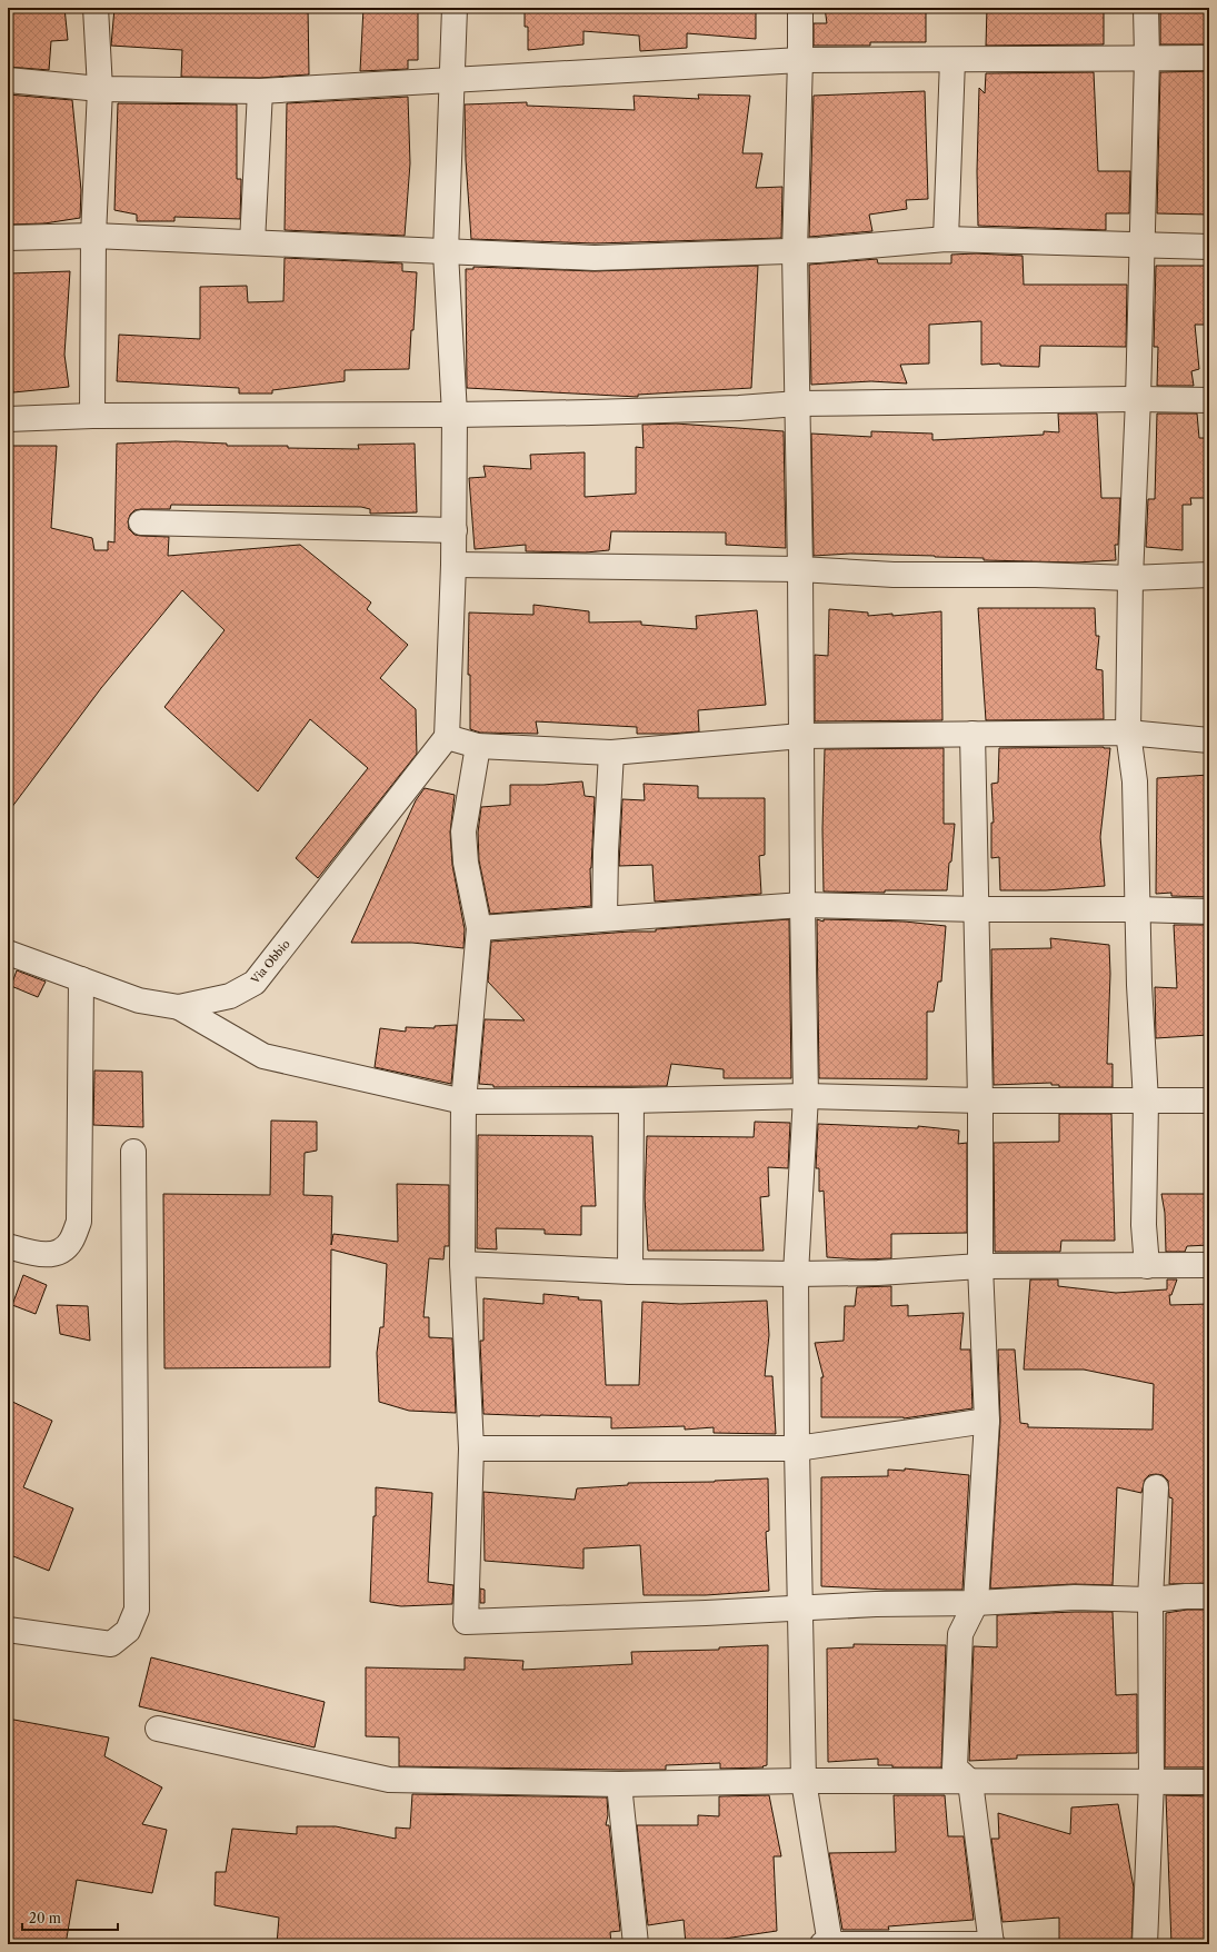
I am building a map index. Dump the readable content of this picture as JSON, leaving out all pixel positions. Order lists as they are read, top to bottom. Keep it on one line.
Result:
{"streets":{"street":["Via Obbio"]},"scale_bar":"20 m"}
